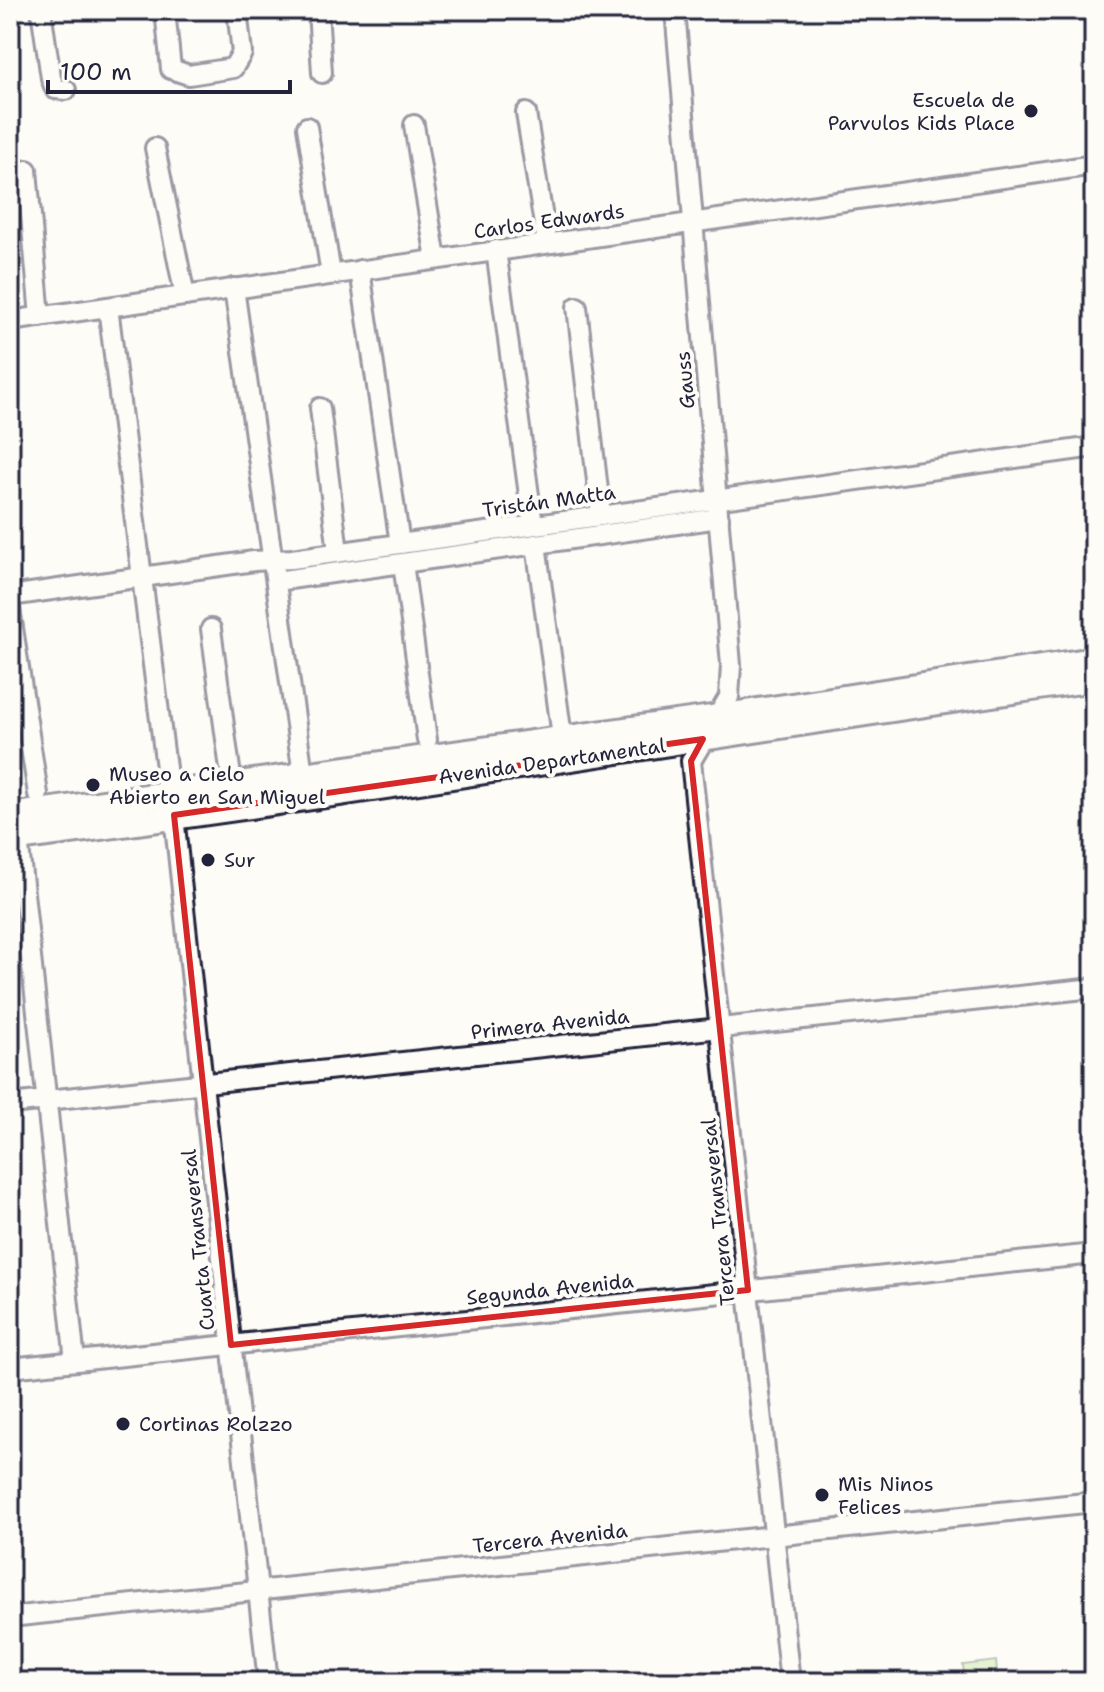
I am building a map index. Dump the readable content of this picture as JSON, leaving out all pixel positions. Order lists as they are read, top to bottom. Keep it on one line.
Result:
{"streets":{"main road":["Avenida Departamental"],"street":["Carlos Edwards","Gauss","Tristán Matta","Primera Avenida","Tercera Transversal","Cuarta Transversal","Segunda Avenida","Tercera Avenida"]},"crossings":[["Carlos Edwards","Gauss"],["Carlos Edwards","Cuarta Transversal"],["Gauss","Tristán Matta"],["Gauss","Avenida Departamental"],["Gauss","Tercera Transversal"],["Tristán Matta","Cuarta Transversal"],["Avenida Departamental","Tercera Transversal"],["Avenida Departamental","Cuarta Transversal"],["Primera Avenida","Tercera Transversal"],["Primera Avenida","Cuarta Transversal"],["Tercera Transversal","Segunda Avenida"],["Tercera Transversal","Tercera Avenida"],["Cuarta Transversal","Segunda Avenida"],["Cuarta Transversal","Tercera Avenida"]],"places":["Escuela de Parvulos Kids Place","Museo a Cielo Abierto en San Miguel","Sur","Cortinas Rolzzo","Mis Ninos Felices"],"scale_bar":"100 m"}
